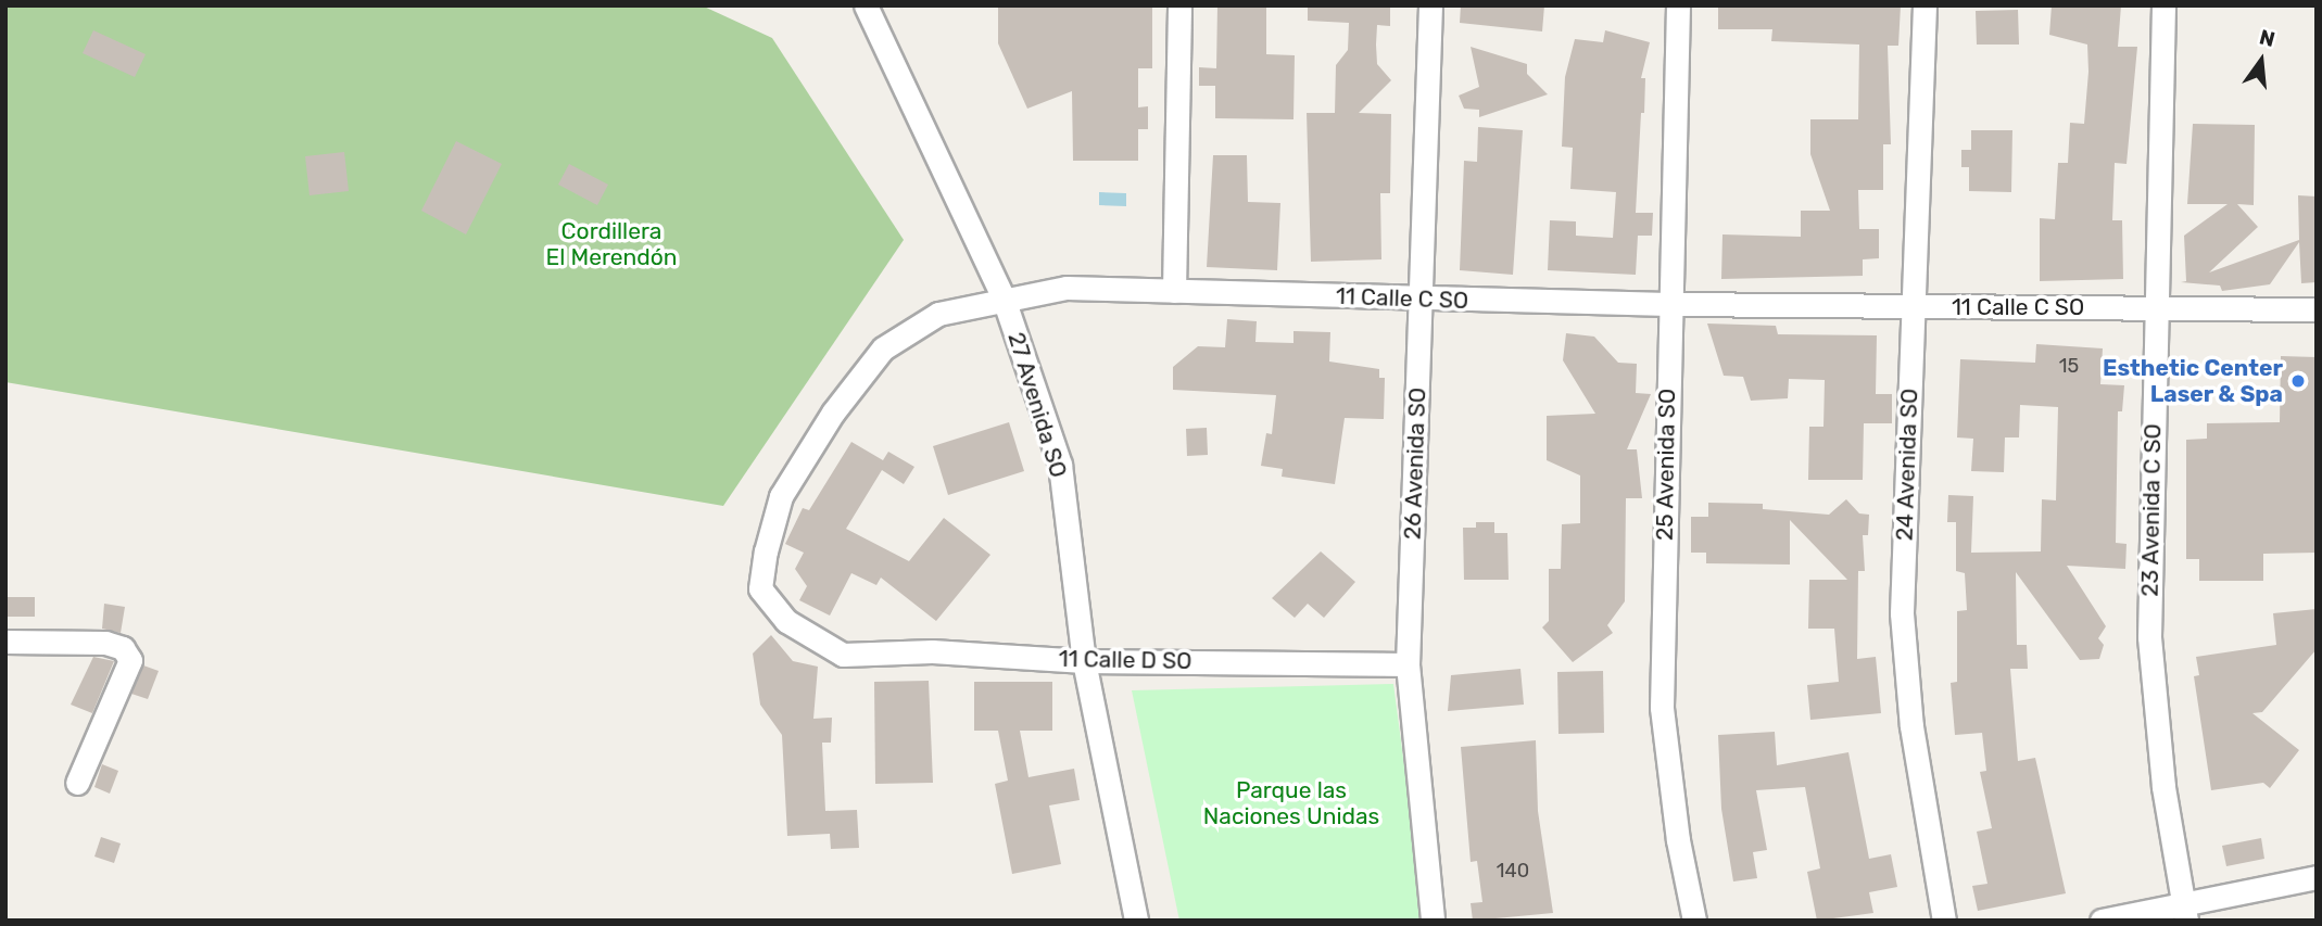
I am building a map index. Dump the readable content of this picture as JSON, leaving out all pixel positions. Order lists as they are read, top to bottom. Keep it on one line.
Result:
{"streets":{"street":["11 Calle C SO","27 Avenida SO","26 Avenida SO","25 Avenida SO","24 Avenida SO","23 Avenida C SO","11 Calle D SO"]},"crossings":[["11 Calle C SO","27 Avenida SO"],["11 Calle C SO","26 Avenida SO"],["11 Calle C SO","25 Avenida SO"],["11 Calle C SO","24 Avenida SO"],["11 Calle C SO","23 Avenida C SO"],["11 Calle C SO","11 Calle D SO"],["27 Avenida SO","11 Calle D SO"],["26 Avenida SO","11 Calle D SO"]],"parks":["Cordillera El Merendón","Parque las Naciones Unidas"],"places":["Esthetic Center Laser & Spa"],"house_numbers":["15","140"],"north":"top"}
